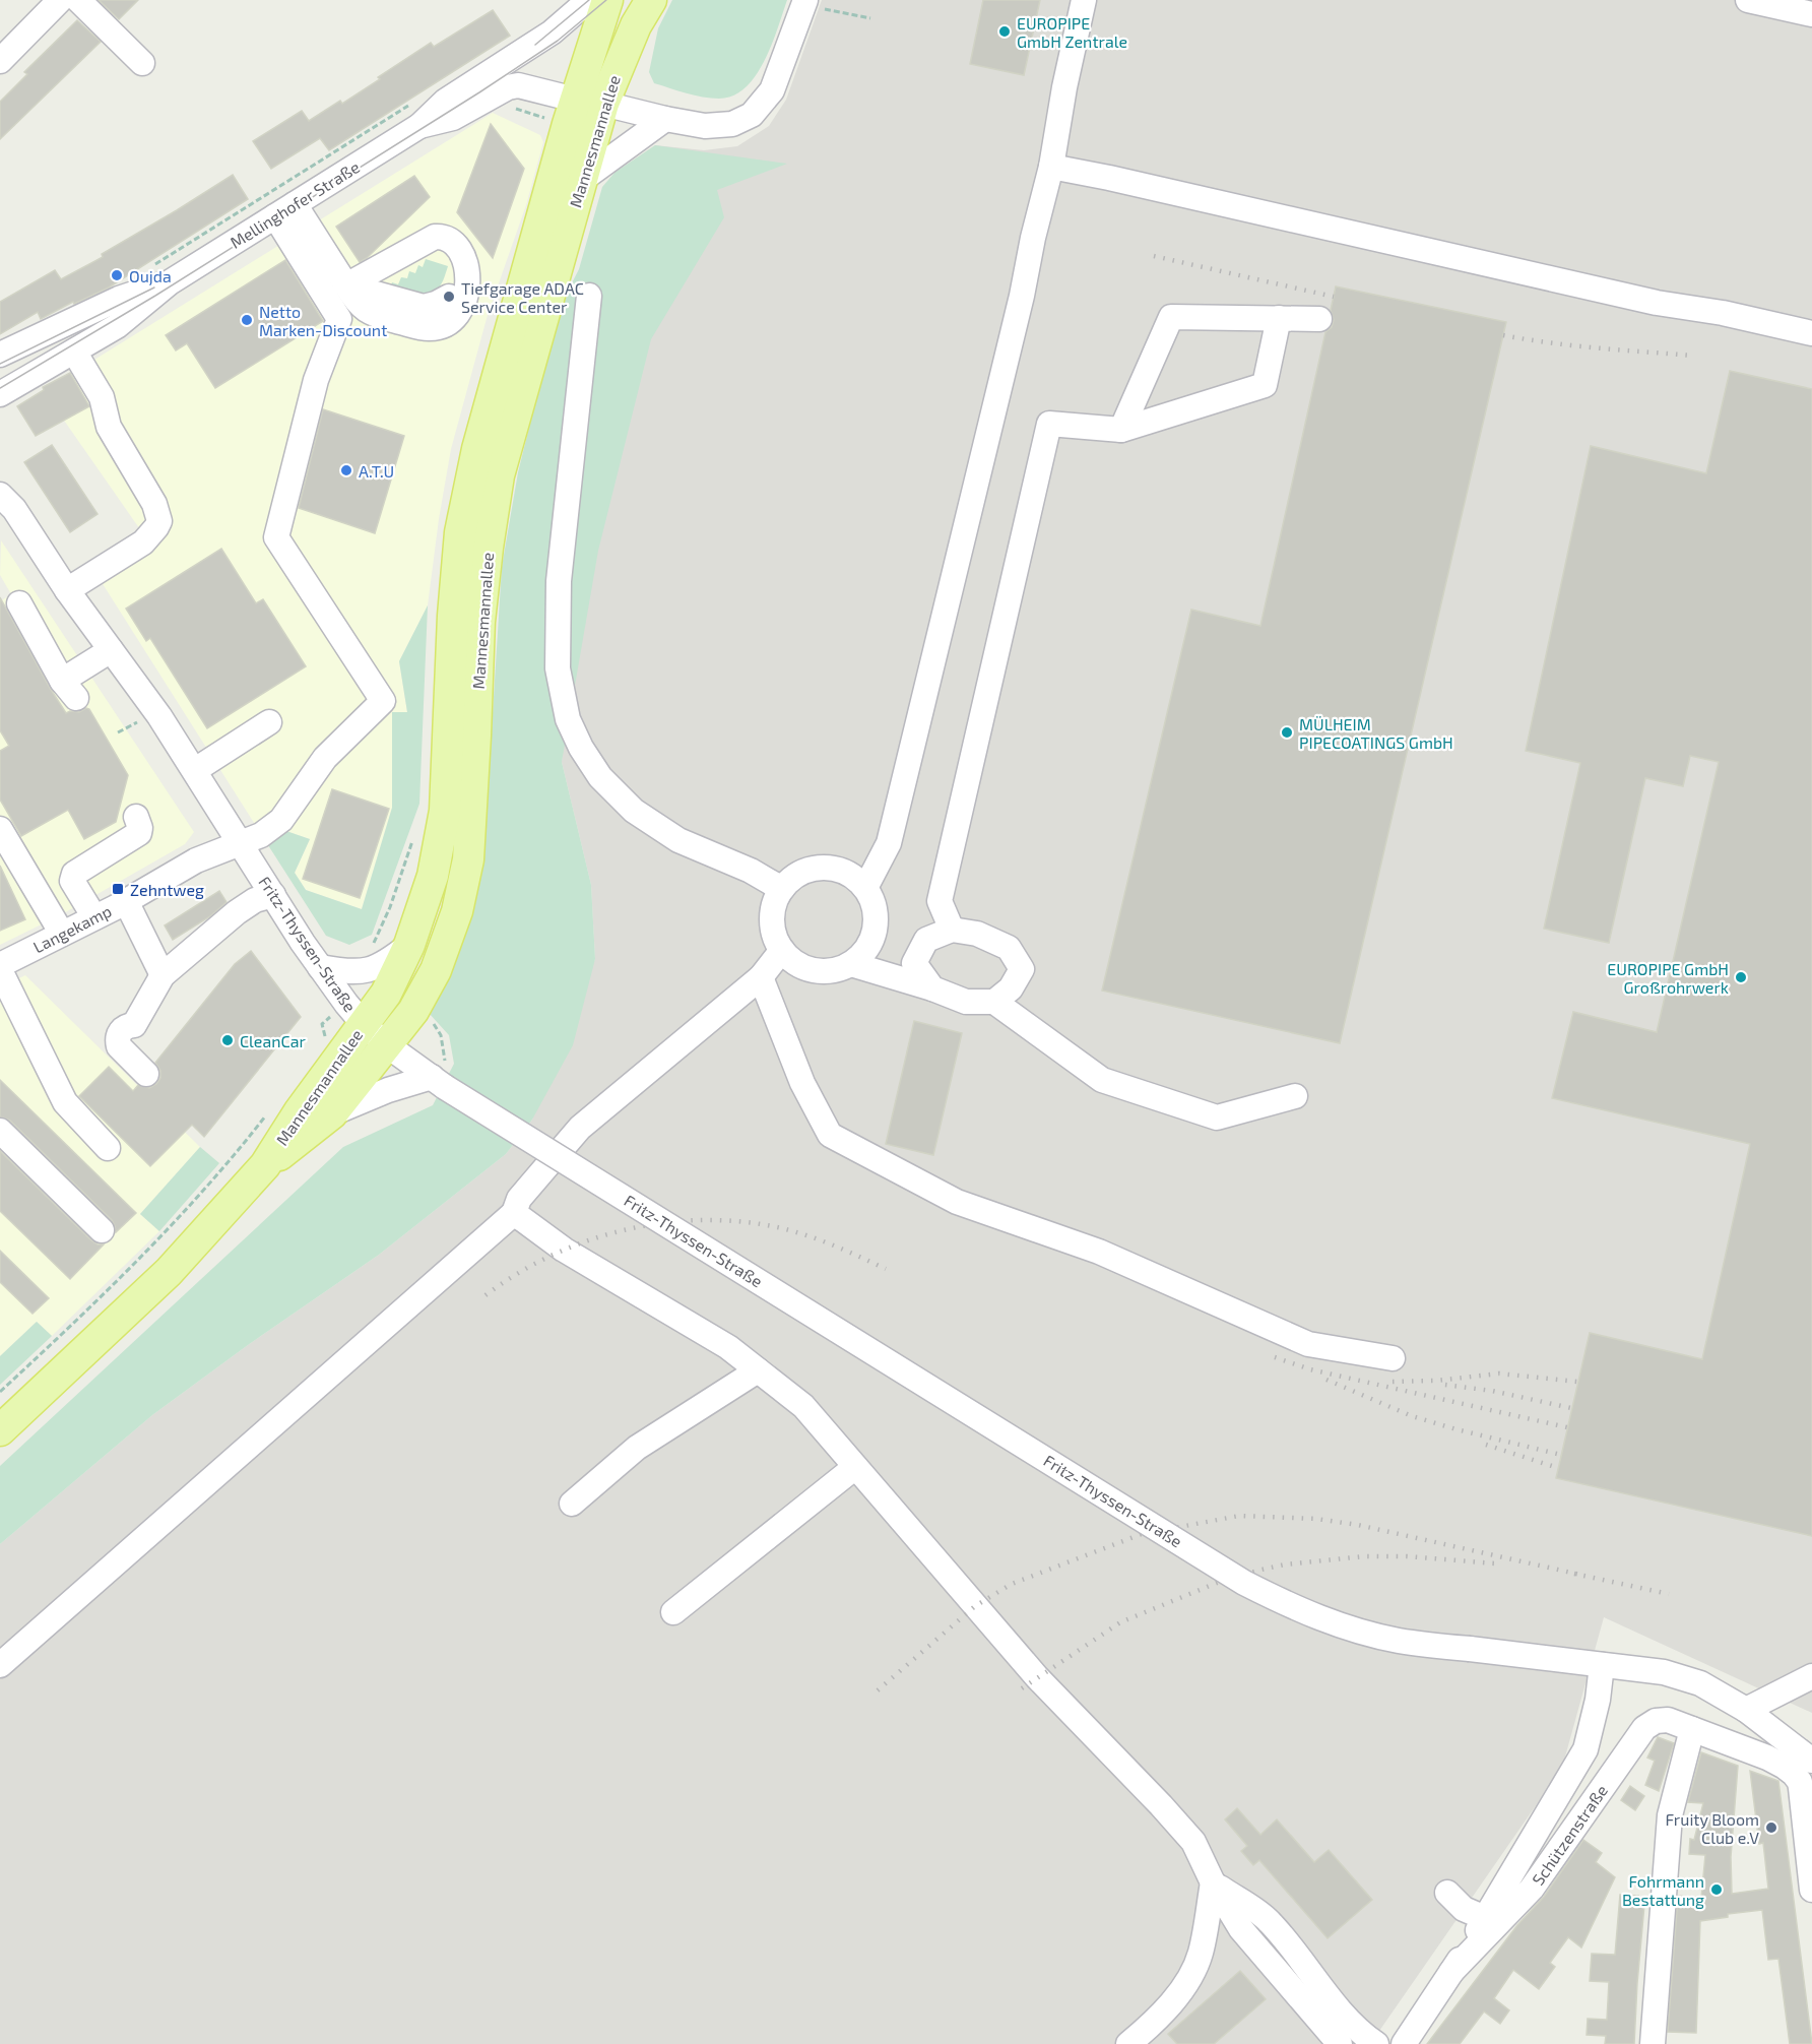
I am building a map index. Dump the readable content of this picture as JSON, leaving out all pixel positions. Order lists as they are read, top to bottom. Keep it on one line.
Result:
{"streets":{"main road":["Mannesmannallee"],"street":["Mellinghofer Straße","Langekamp","Fritz-Thyssen-Straße","Schützenstraße"]},"crossings":[["Mannesmannallee","Mellinghofer Straße"],["Mannesmannallee","Fritz-Thyssen-Straße"],["Mellinghofer Straße","Langekamp"],["Langekamp","Fritz-Thyssen-Straße"],["Fritz-Thyssen-Straße","Schützenstraße"]],"places":{"other":["EUROPIPE GmbH Zentrale","Oujda","Tiefgarage ADAC Service Center","Netto Marken-Discount","A.T.U","MÜLHEIM PIPECOATINGS GmbH","EUROPIPE GmbH Großrohrwerk","CleanCar","Fruity Bloom Club e.V","Fohrmann Bestattung"],"transit":["Zehntweg"]}}
